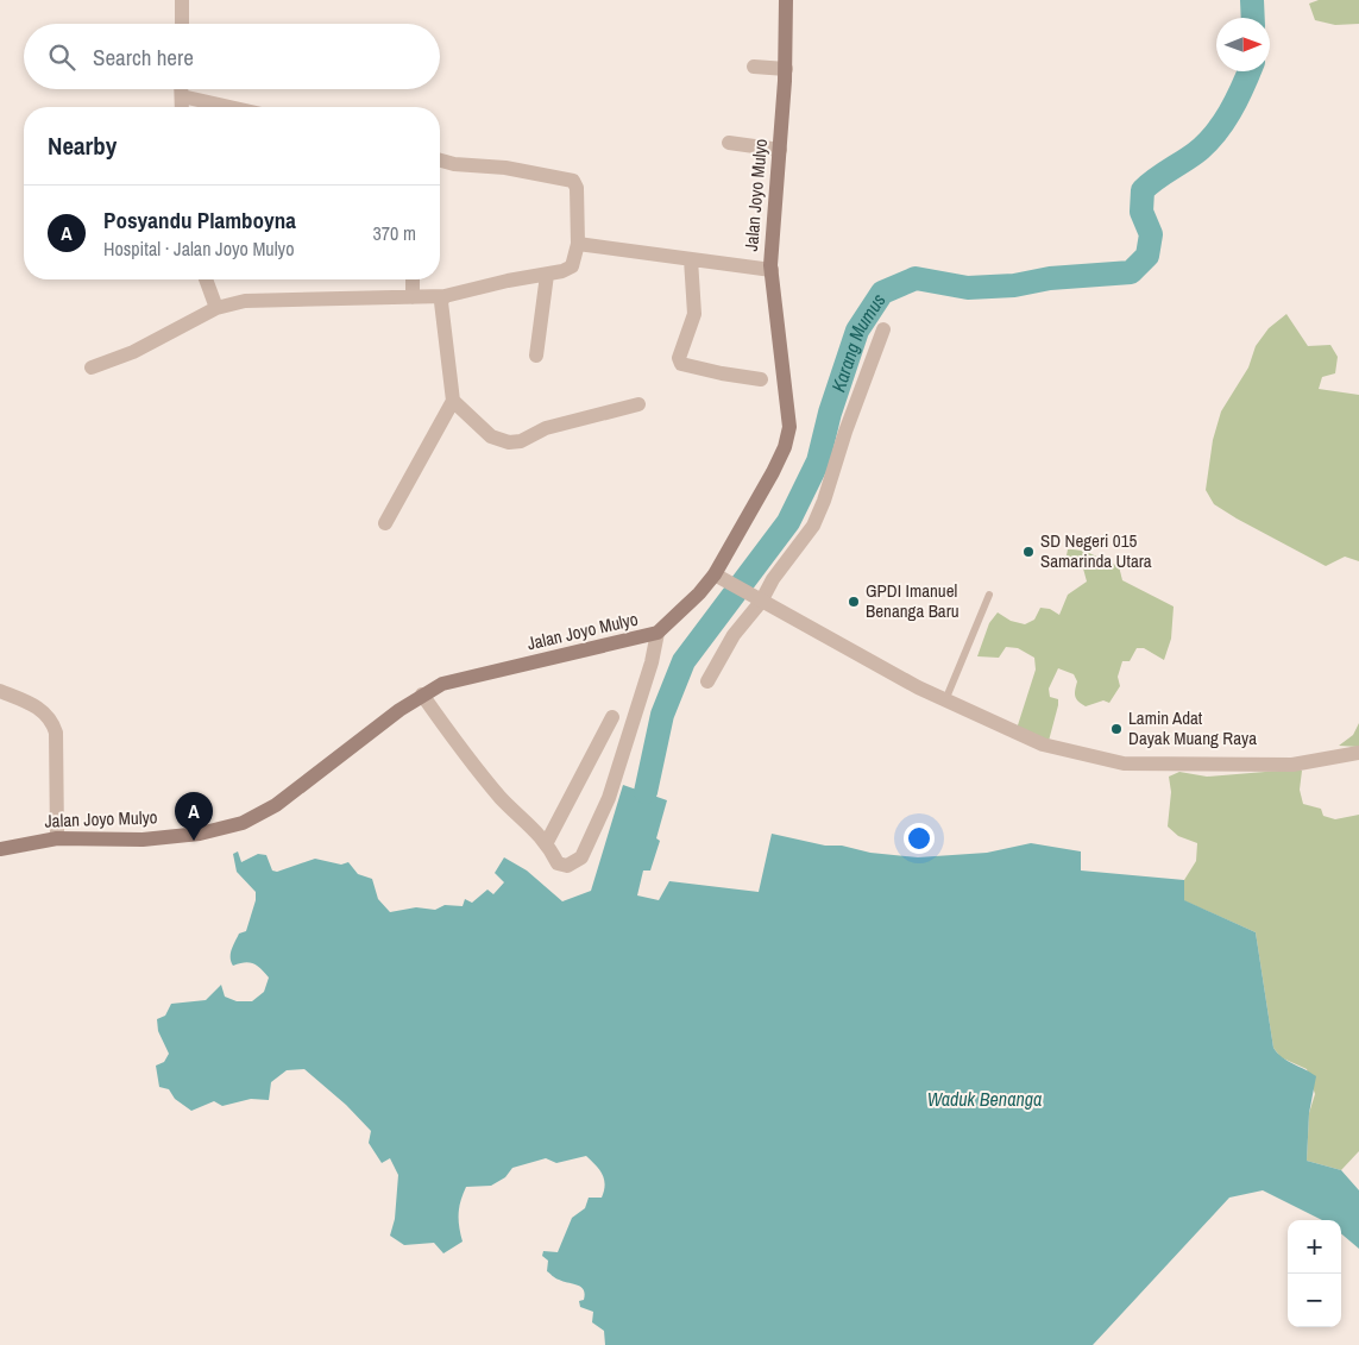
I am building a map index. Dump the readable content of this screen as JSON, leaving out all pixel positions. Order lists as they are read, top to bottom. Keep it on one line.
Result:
{"streets":{"main road":["Jalan Joyo Mulyo"]},"water":["Karang Mumus","Waduk Benanga"],"places":["SD Negeri 015 Samarinda Utara","GPDI Imanuel Benanga Baru","Lamin Adat Dayak Muang Raya"],"north":"right","page":{"search":"Search here","heading":"Nearby","list":[{"mark":"A","name":"Posyandu Plamboyna","note":"Hospital · Jalan Joyo Mulyo","value":"370 m"}],"pins":"A","map_buttons":["+","−"]}}
